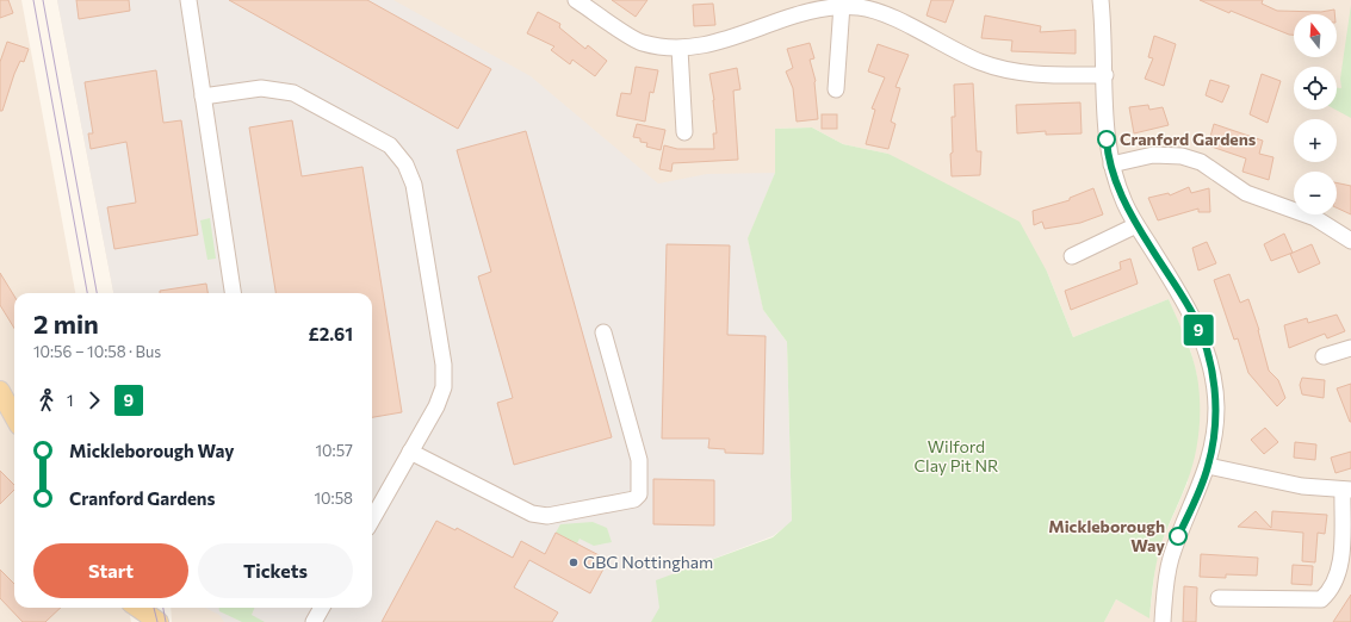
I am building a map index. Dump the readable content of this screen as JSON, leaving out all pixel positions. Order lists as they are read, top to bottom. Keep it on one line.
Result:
{"parks":["Wilford Clay Pit NR"],"places":["Cranford Gardens","Mickleborough Way","GBG Nottingham"],"lines":["bus line 9"],"north":"top","page":{"on_map":"9","map_buttons":["+","−"],"heading":["2 min","10:56 – 10:58 · Bus","£2.61"],"legs":["1","9"],"list":[{"name":"Mickleborough Way","value":"10:57"},{"name":"Cranford Gardens","value":"10:58"}],"buttons":["Start","Tickets"]}}
